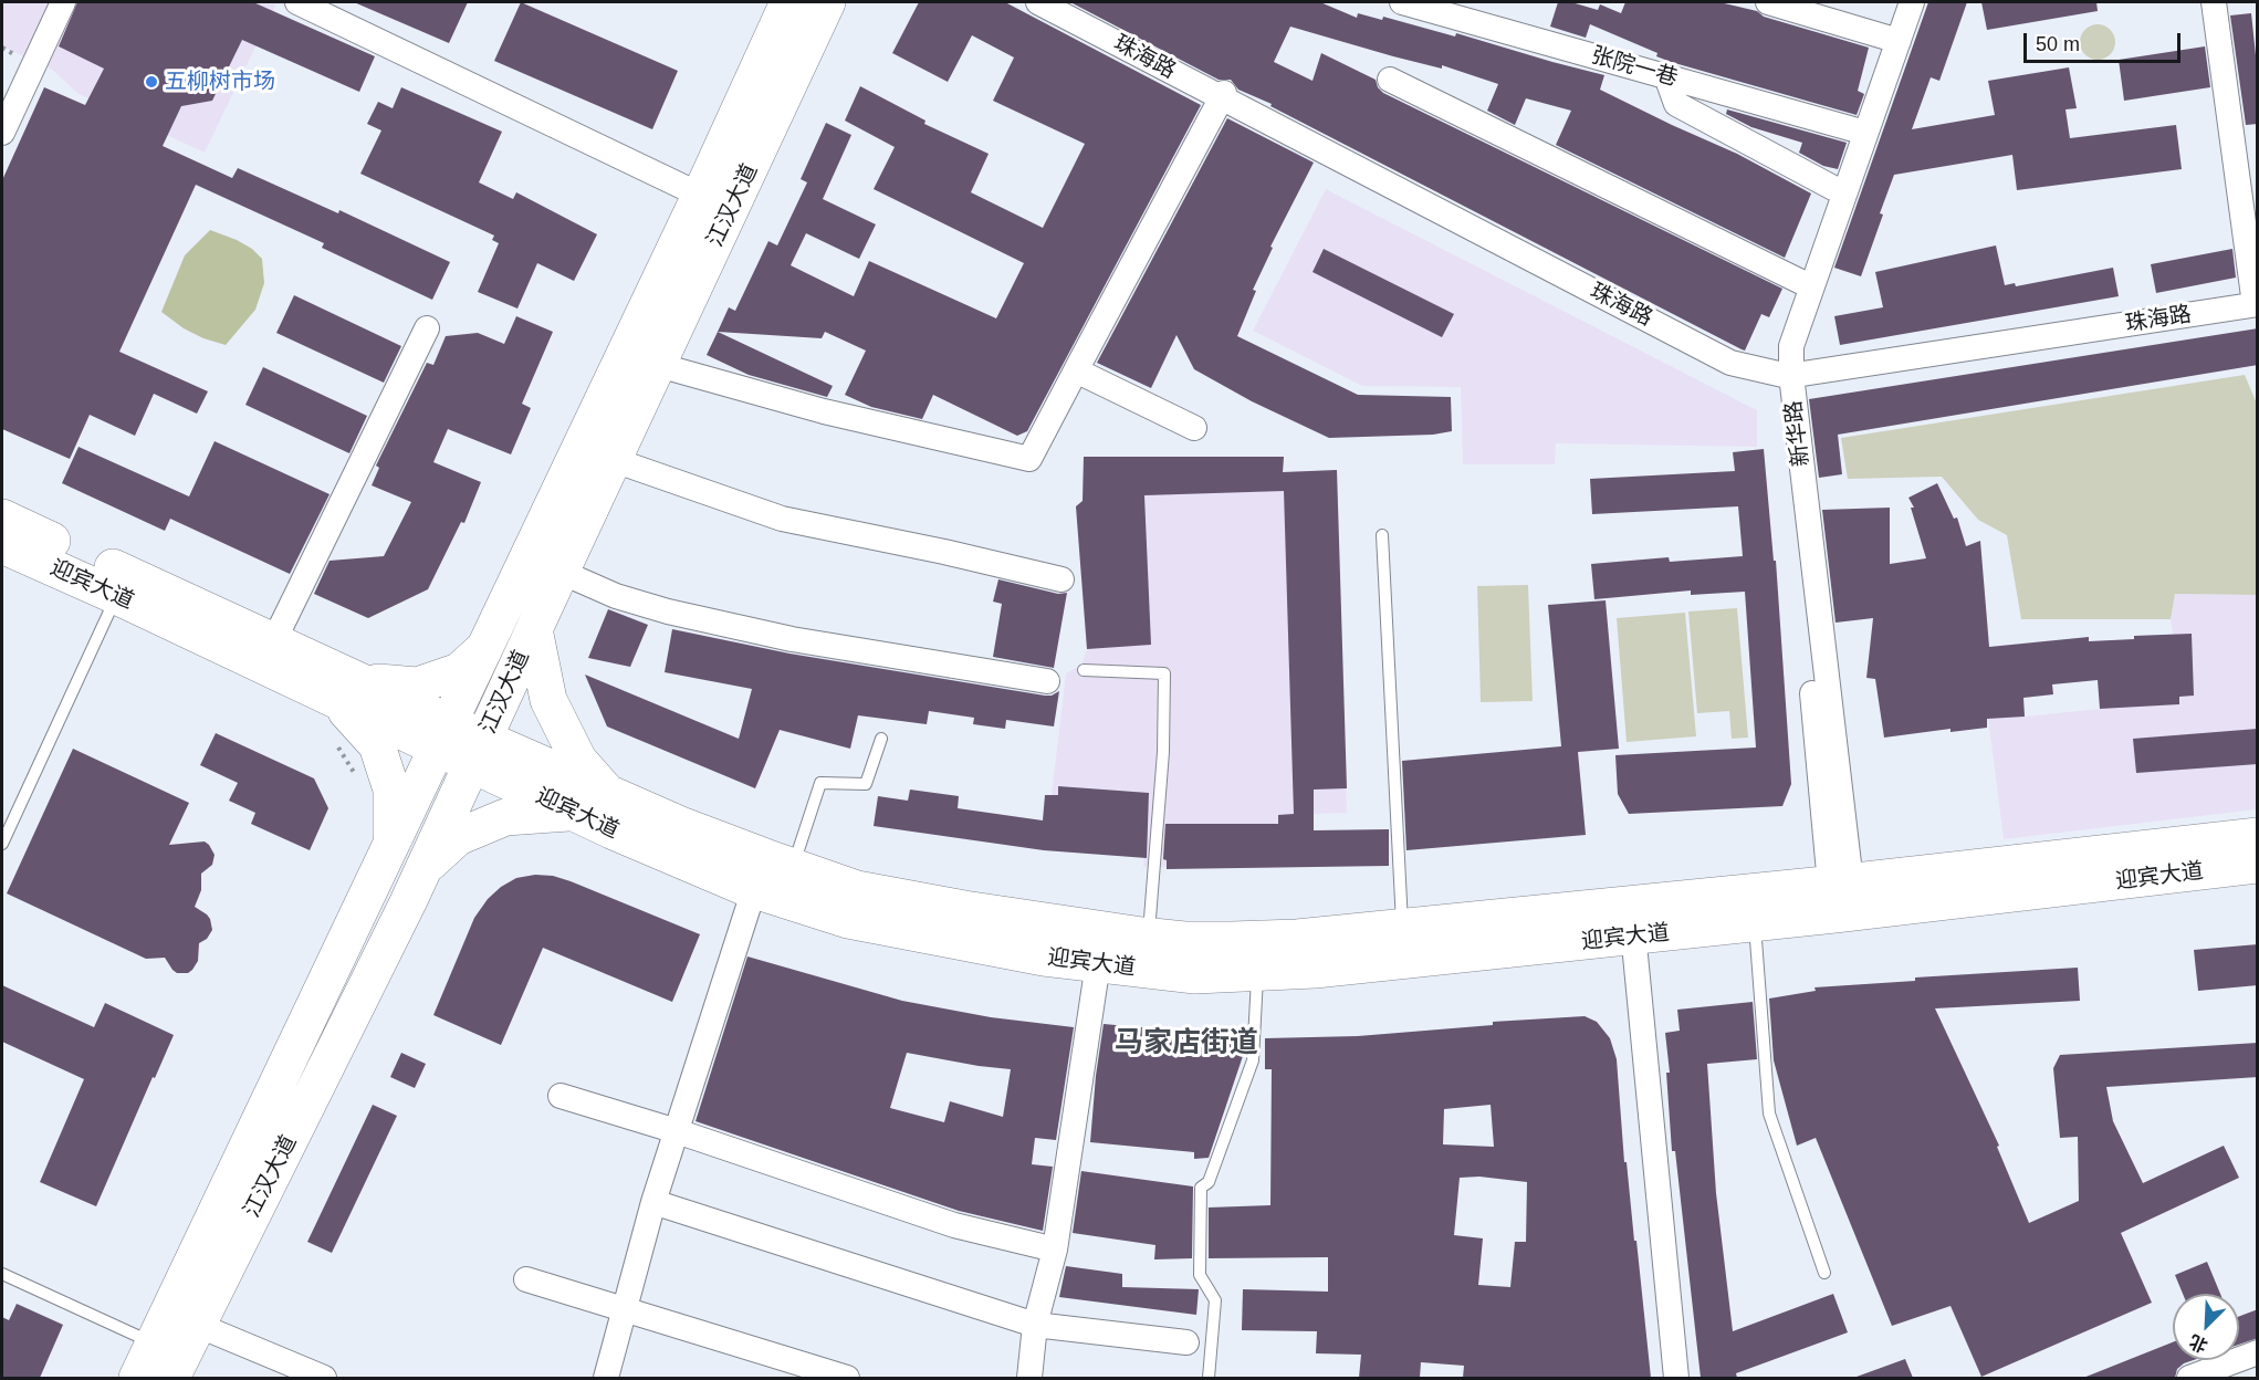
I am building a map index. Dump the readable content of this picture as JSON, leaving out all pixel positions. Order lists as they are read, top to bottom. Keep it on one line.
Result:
{"streets":{"main road":["江汉大道","迎宾大道"],"street":["珠海路","张院一巷","新华路"]},"crossings":[["珠海路","新华路"],["张院一巷","新华路"],["江汉大道","迎宾大道"],["新华路","迎宾大道"]],"districts":["马家店街道"],"places":["五柳树市场"],"scale_bar":"50 m","north":"bottom left"}
